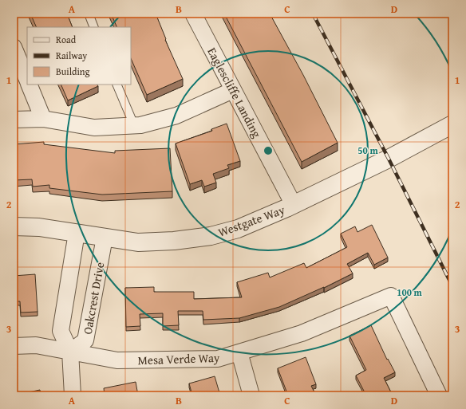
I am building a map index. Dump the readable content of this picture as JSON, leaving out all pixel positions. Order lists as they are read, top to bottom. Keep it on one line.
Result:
{"streets":{"street":["Eaglescliffe Landing","Westgate Way","Oakcrest Drive","Mesa Verde Way"]},"crossings":[["Eaglescliffe Landing","Westgate Way"],["Westgate Way","Oakcrest Drive"],["Oakcrest Drive","Mesa Verde Way"]],"legend":["Road","Railway","Building"],"grid":{"columns":["A","B","C","D"],"rows":["1","2","3"]},"rings":["50 m","100 m"]}
